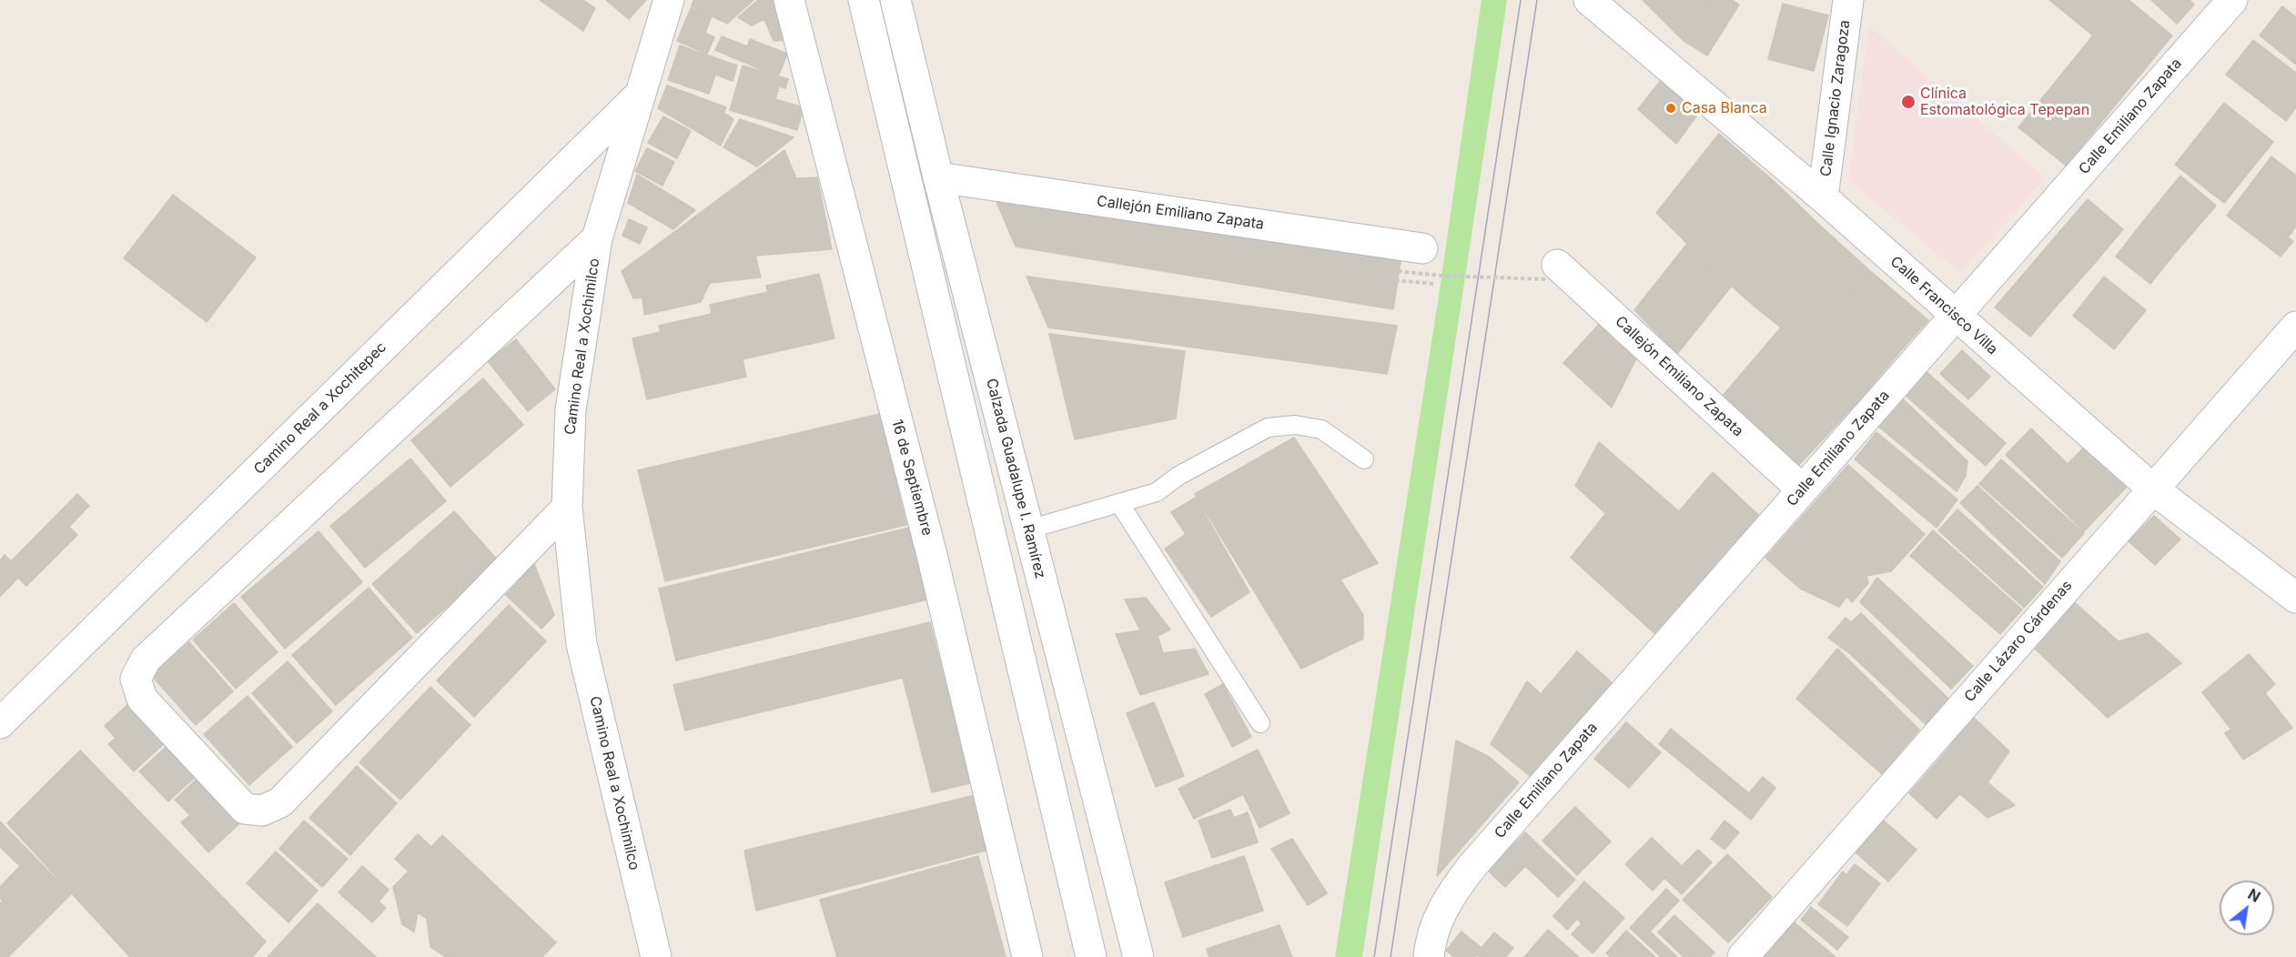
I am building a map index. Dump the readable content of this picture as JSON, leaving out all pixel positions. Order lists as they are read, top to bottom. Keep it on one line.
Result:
{"streets":{"street":["Calle Ignacio Zaragoza","Calle Emiliano Zapata","Callejón Emiliano Zapata","Calle Francisco Villa","Camino Real a Xochimilco","Camino Real a Xochitepec","16 de Septiembre","Calzada Guadalupe I. Ramírez","Calle Lázaro Cárdenas"]},"crossings":[["Calle Ignacio Zaragoza","Calle Francisco Villa"],["Calle Emiliano Zapata","Callejón Emiliano Zapata"],["Calle Emiliano Zapata","Calle Francisco Villa"],["Callejón Emiliano Zapata","Calzada Guadalupe I. Ramírez"],["Calle Francisco Villa","Calle Lázaro Cárdenas"],["Camino Real a Xochimilco","Camino Real a Xochitepec"]],"places":["Clínica Estomatológica Tepepan","Casa Blanca"],"north":"top right"}
